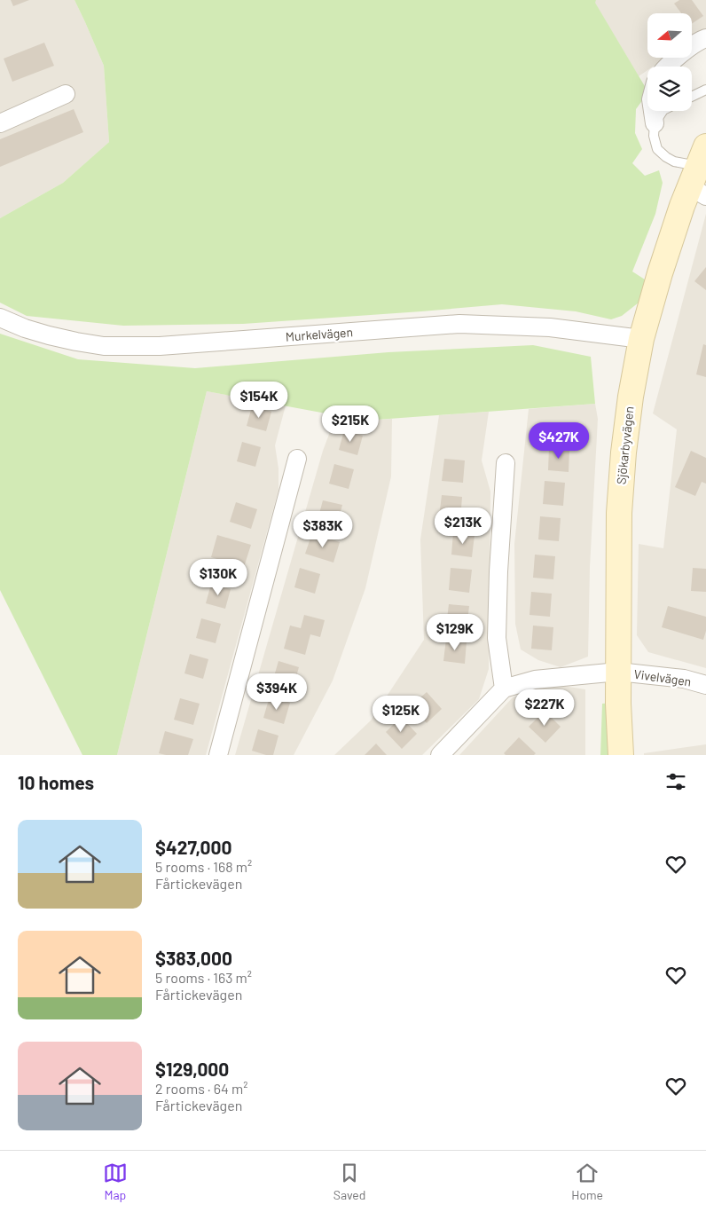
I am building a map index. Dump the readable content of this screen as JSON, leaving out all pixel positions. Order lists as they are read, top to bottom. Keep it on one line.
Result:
{"streets":{"street":["Murkelvägen","Sjökarbyvägen","Vivelvägen"]},"crossings":[["Murkelvägen","Sjökarbyvägen"],["Sjökarbyvägen","Vivelvägen"]],"north":"left","page":{"price":["$154K","$215K","$427K","$213K","$383K","$130K","$129K","$394K","$227K","$125K"],"heading":"10 homes","list":[{"name":"$427,000","note":"5 rooms · 168 m² · Fårtickevägen"},{"name":"$383,000","note":"5 rooms · 163 m² · Fårtickevägen"},{"name":"$129,000","note":"2 rooms · 64 m² · Fårtickevägen"}],"tabs":["Map","Saved","Home"]}}
